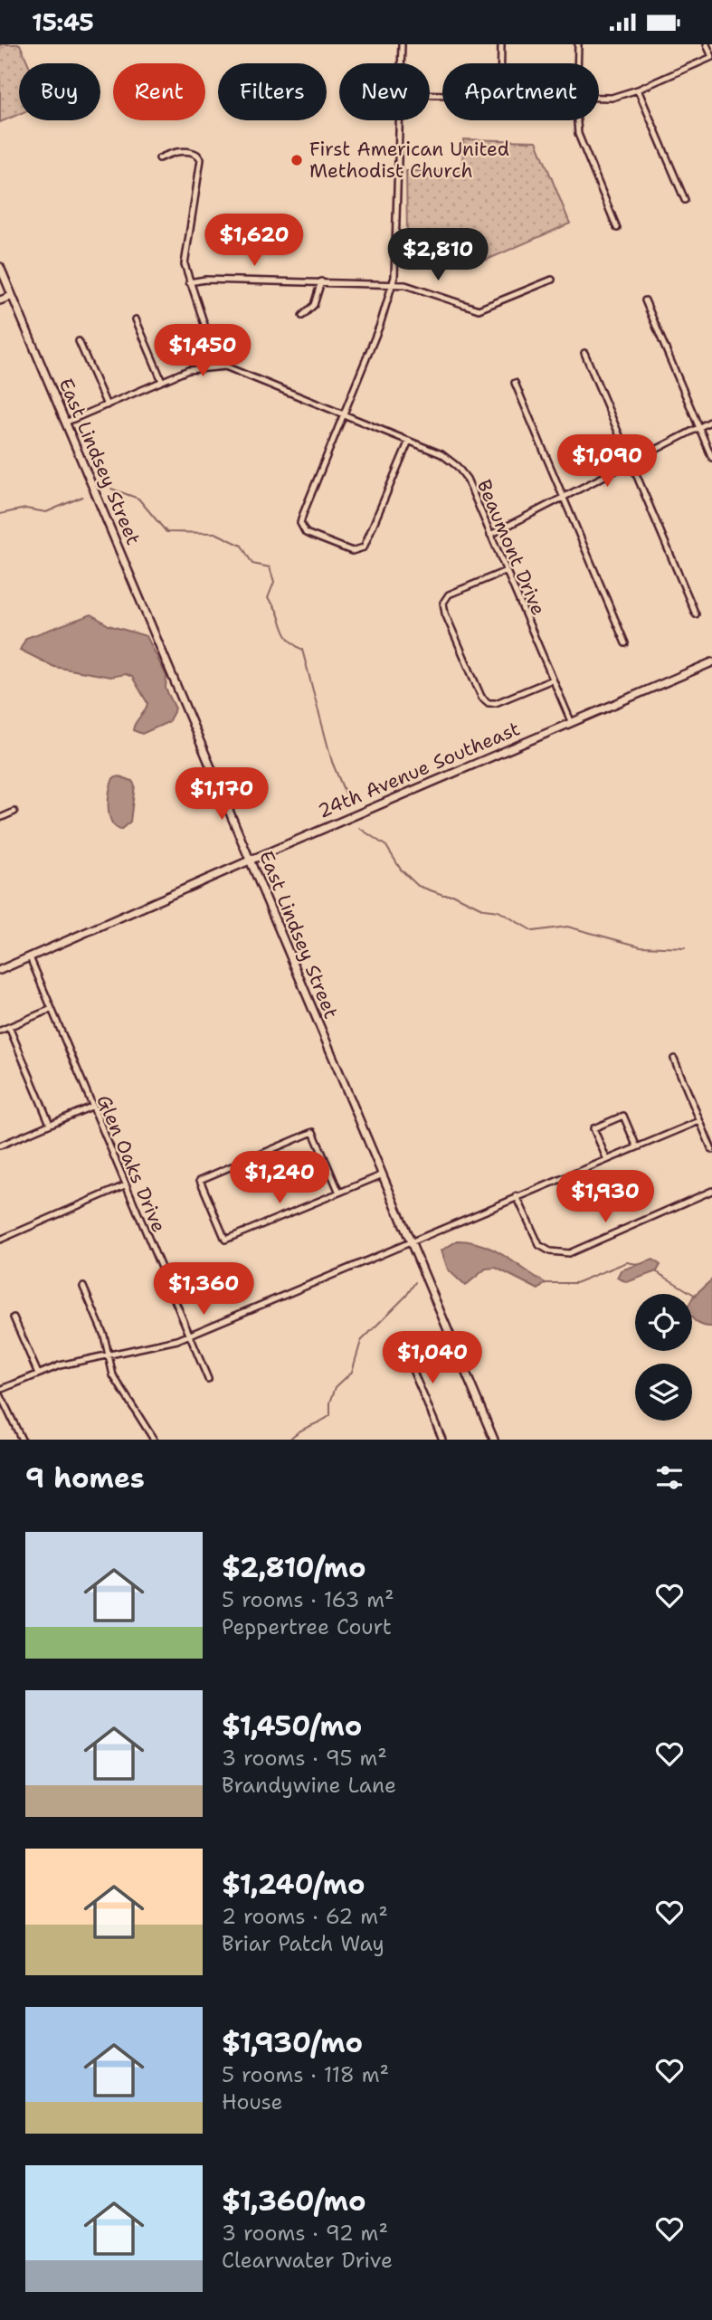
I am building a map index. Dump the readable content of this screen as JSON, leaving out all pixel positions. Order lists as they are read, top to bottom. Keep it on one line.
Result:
{"streets":{"street":["East Lindsey Street","Beaumont Drive","24th Avenue Southeast","Glen Oaks Drive"]},"crossings":[["East Lindsey Street","24th Avenue Southeast"],["Beaumont Drive","24th Avenue Southeast"],["24th Avenue Southeast","Glen Oaks Drive"]],"places":["First American United Methodist Church"],"page":{"status":"15:45","chip":["Buy","Rent","Filters","New","Apartment"],"price":["$1,620","$2,810","$1,450","$1,090","$1,170","$1,240","$1,930","$1,360","$1,040"],"heading":"9 homes","list":[{"name":"$2,810/mo","note":"5 rooms · 163 m² · Peppertree Court"},{"name":"$1,450/mo","note":"3 rooms · 95 m² · Brandywine Lane"},{"name":"$1,240/mo","note":"2 rooms · 62 m² · Briar Patch Way"},{"name":"$1,930/mo","note":"5 rooms · 118 m² · House"},{"name":"$1,360/mo","note":"3 rooms · 92 m² · Clearwater Drive"}]}}
